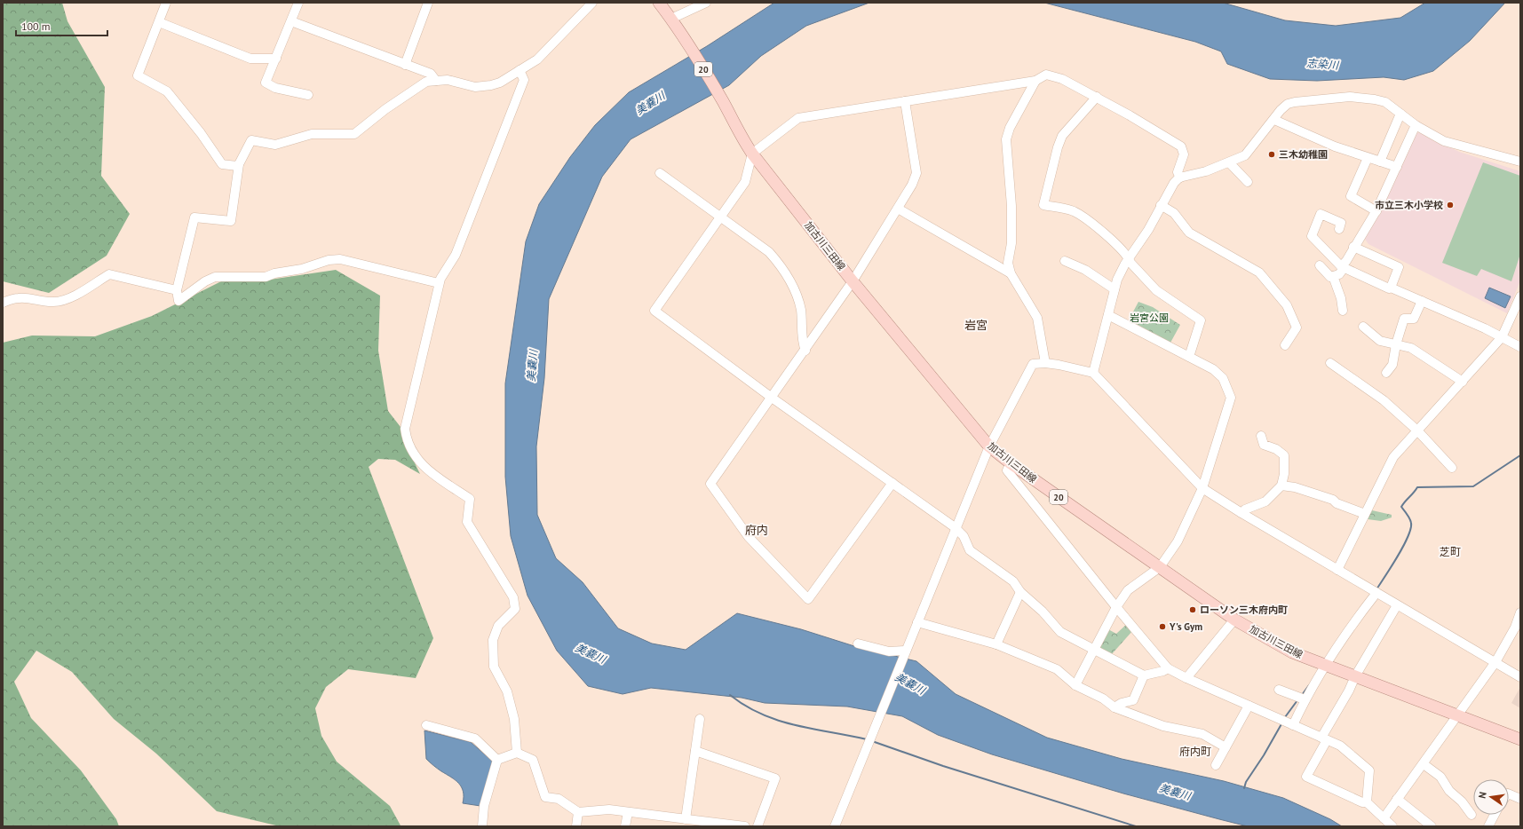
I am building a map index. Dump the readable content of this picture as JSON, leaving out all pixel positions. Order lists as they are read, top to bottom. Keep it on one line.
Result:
{"streets":{"main road":["20","加古川三田線"]},"districts":["岩宮","府内","芝町","府内町"],"water":["志染川","美嚢川"],"parks":["岩宮公園"],"places":["三木幼稚園","市立三木小学校","ローソン三木府内町","Y's Gym"],"scale_bar":"100 m","north":"left"}
